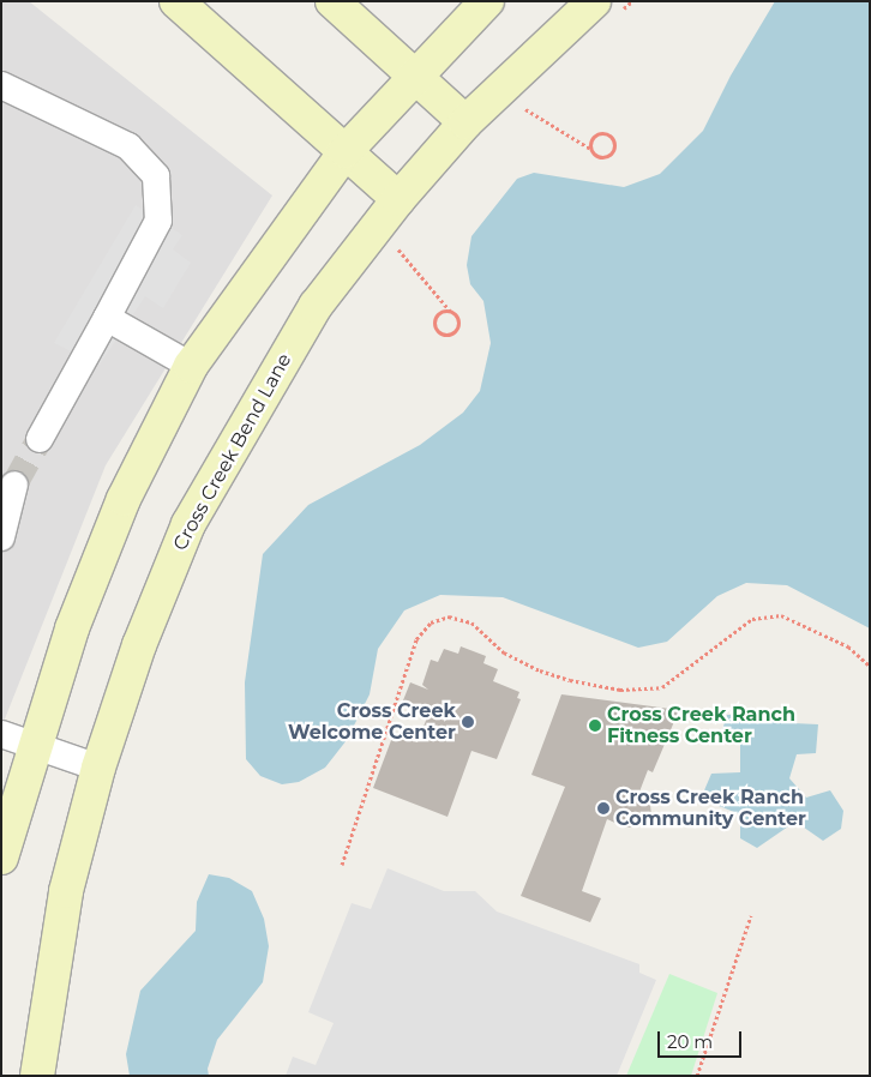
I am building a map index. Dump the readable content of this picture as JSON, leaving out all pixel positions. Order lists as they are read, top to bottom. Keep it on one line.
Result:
{"streets":{"main road":["Cross Creek Bend Lane"]},"places":["Cross Creek Welcome Center","Cross Creek Ranch Fitness Center","Cross Creek Ranch Community Center"],"scale_bar":"20 m"}
